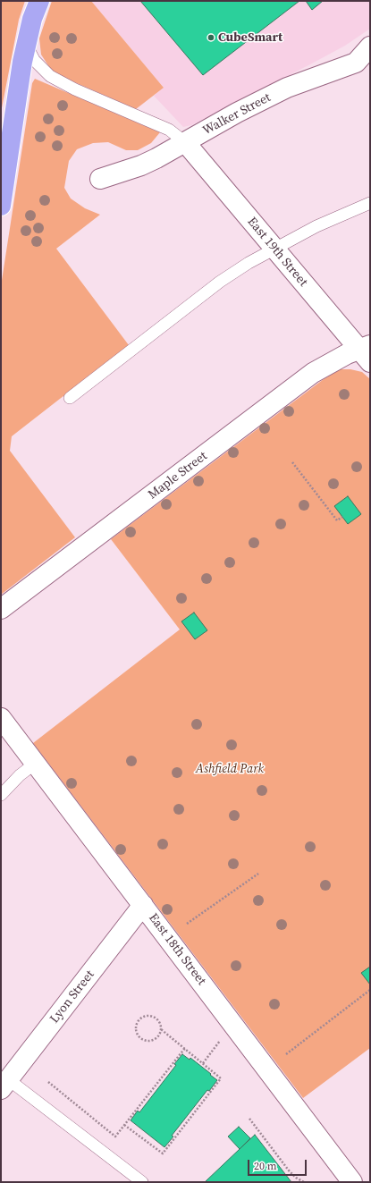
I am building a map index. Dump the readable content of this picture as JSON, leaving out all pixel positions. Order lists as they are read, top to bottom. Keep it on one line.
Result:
{"streets":{"street":["Walker Street","East 19th Street","Maple Street","East 18th Street","Lyon Street"]},"crossings":[["Walker Street","East 19th Street"],["East 19th Street","Maple Street"],["East 18th Street","Lyon Street"]],"parks":["Ashfield Park"],"places":["CubeSmart"],"scale_bar":"20 m"}
